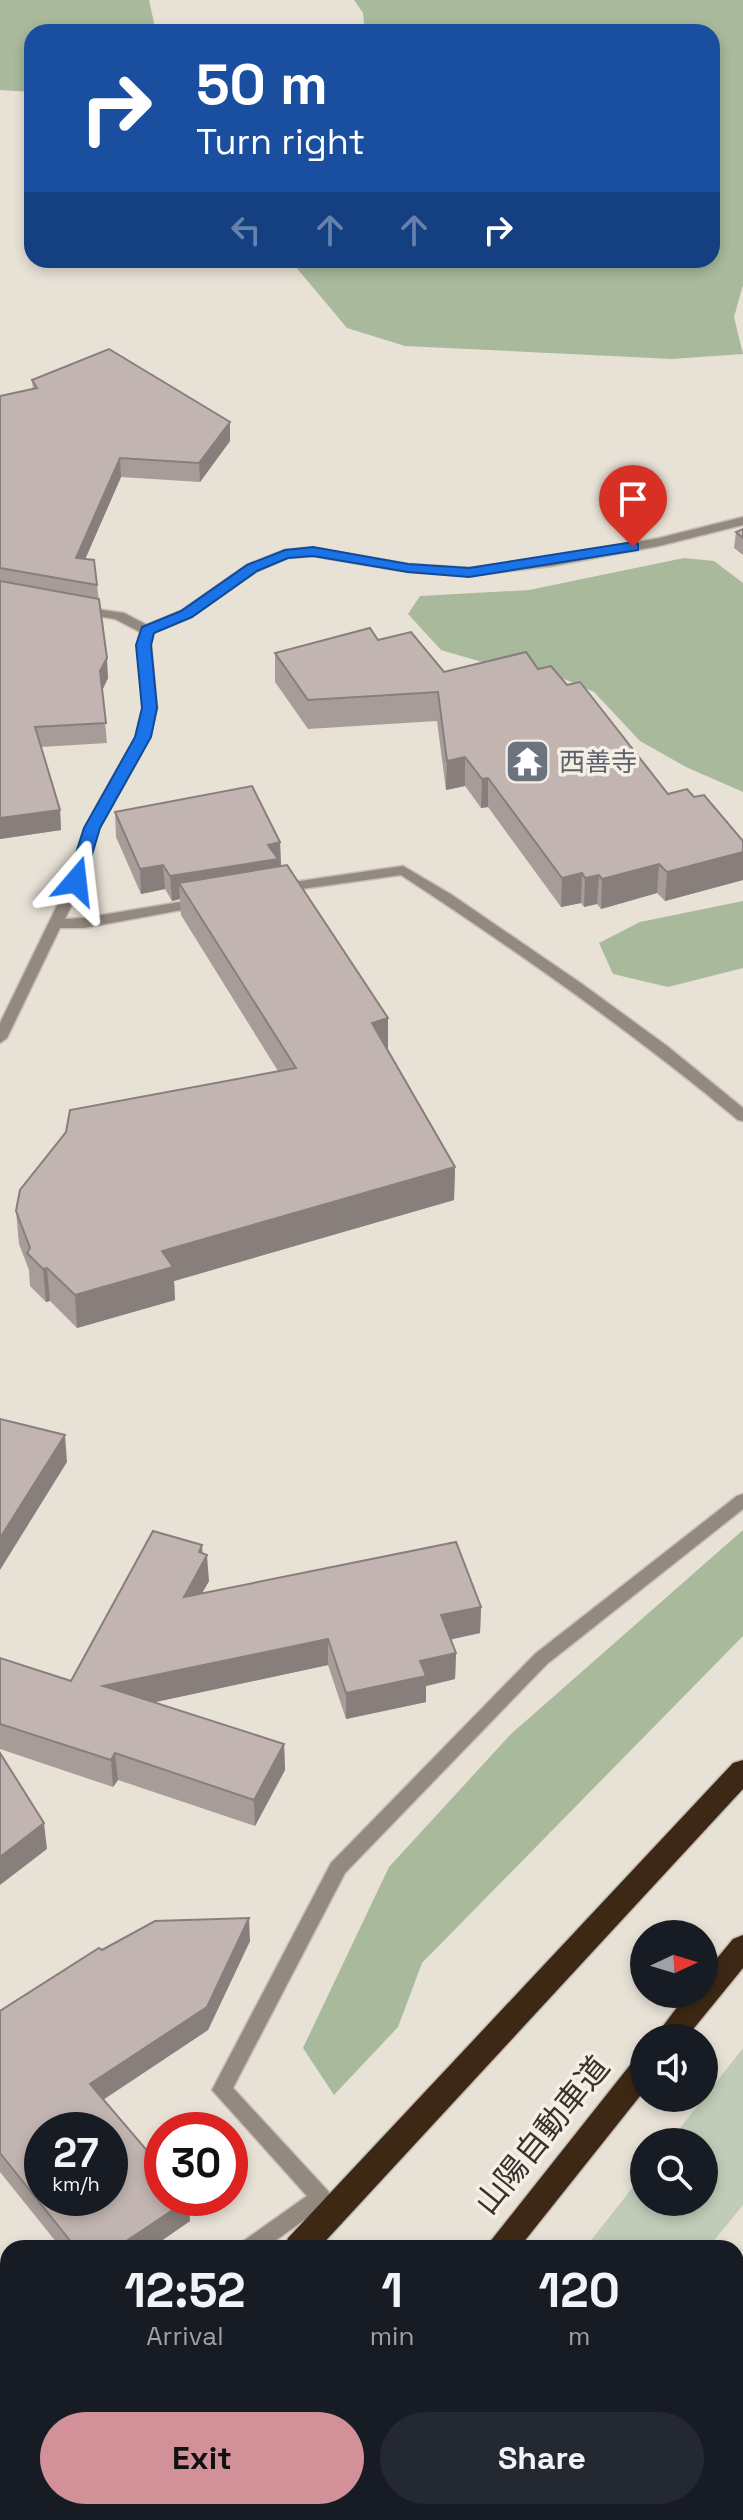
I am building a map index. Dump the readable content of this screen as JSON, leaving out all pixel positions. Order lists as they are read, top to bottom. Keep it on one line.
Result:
{"streets":{"highway":["山陽自動車道"]},"places":{"temple":["西善寺"]},"north":"right","page":{"turn":["50 m","Turn right"],"speed":"27 km/h","limit":"30","eta":["12:52","Arrival","1","min","120","m"],"buttons":["Exit","Share"]}}
